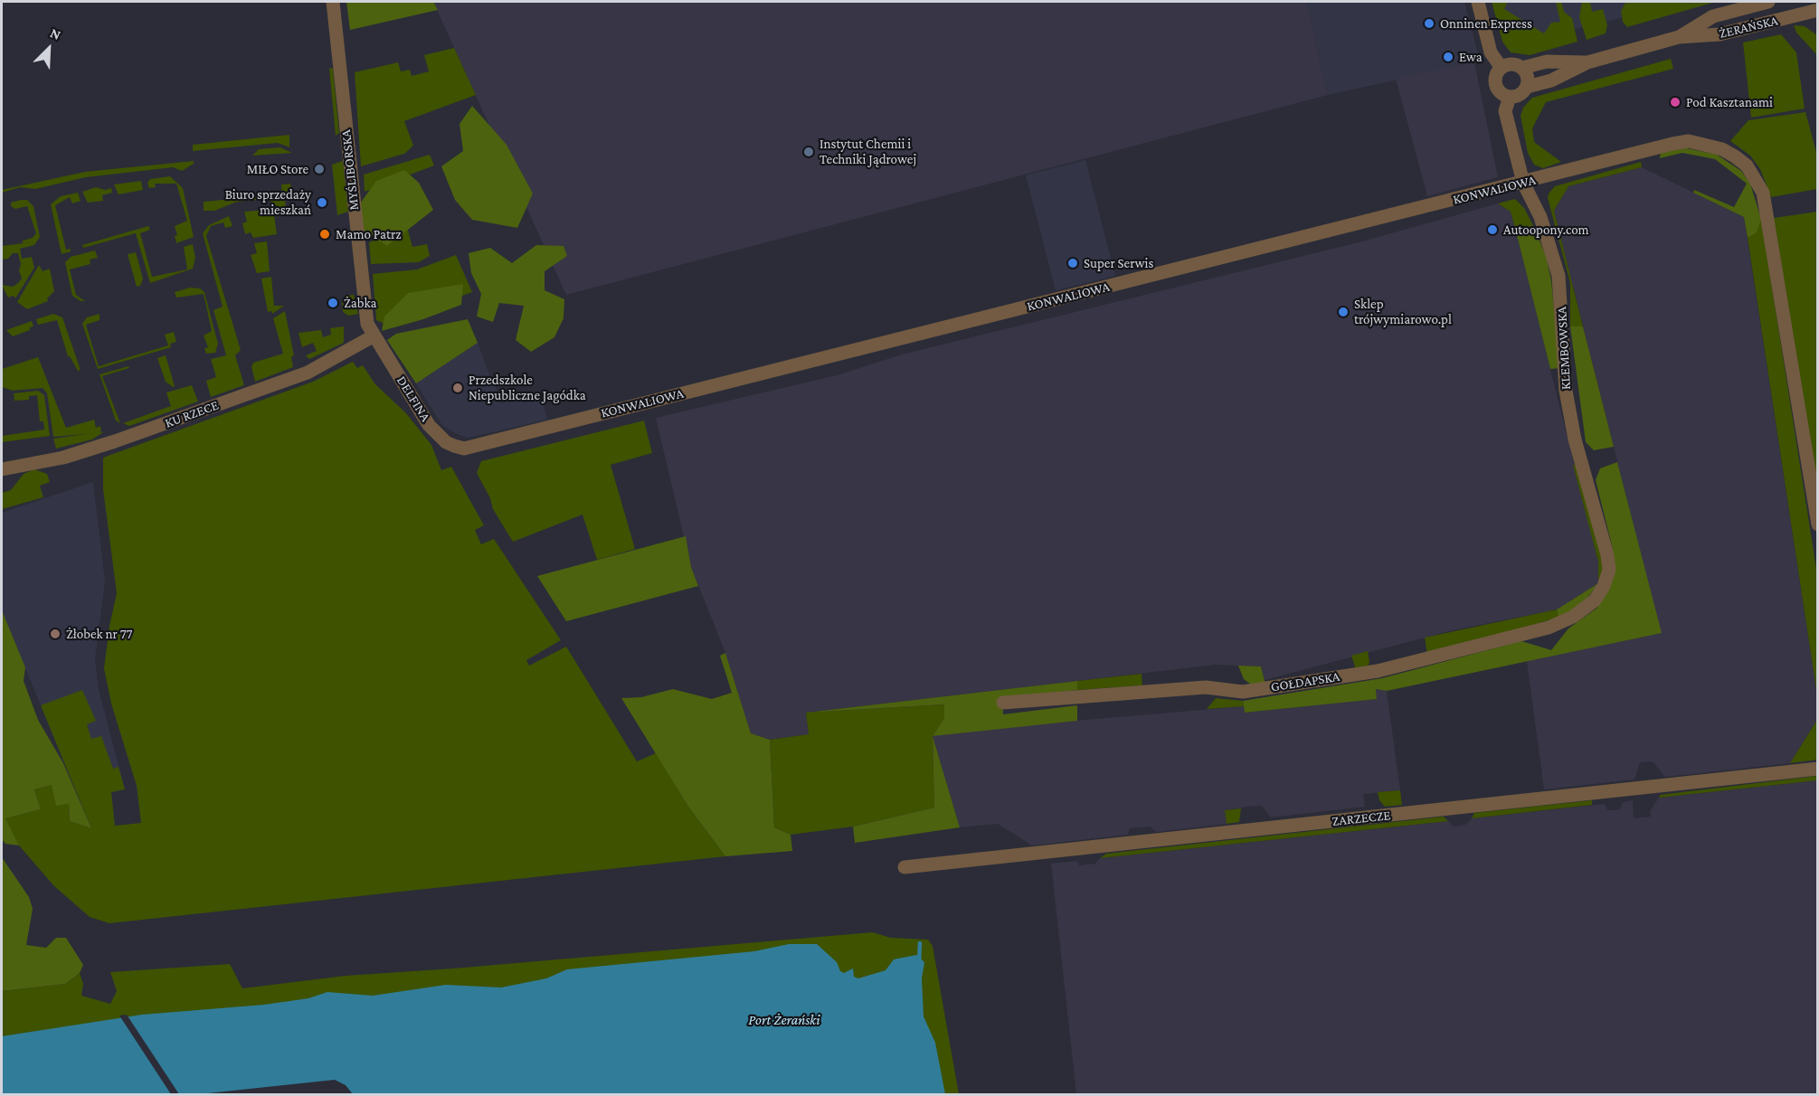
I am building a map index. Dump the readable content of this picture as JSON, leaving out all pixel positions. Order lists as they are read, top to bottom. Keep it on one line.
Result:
{"streets":{"street":["ŻERAŃSKA","MYŚLIBORSKA","KONWALIOWA","KLEMBOWSKA","DELFINA","KU RZECE","GOŁDAPSKA","ZARZECZE"]},"crossings":[["ŻERAŃSKA","KLEMBOWSKA"],["MYŚLIBORSKA","DELFINA"],["MYŚLIBORSKA","KU RZECE"],["KONWALIOWA","KLEMBOWSKA"],["KONWALIOWA","DELFINA"],["KLEMBOWSKA","GOŁDAPSKA"],["DELFINA","KU RZECE"]],"water":["Port Żerański"],"places":["Onninen Express","Ewa","Pod Kasztanami","Instytut Chemii i Techniki Jądrowej","MIŁO Store","Biuro sprzedaży mieszkań","Autoopony.com","Mamo Patrz","Super Serwis","Żabka","Sklep trójwymiarowo.pl","Przedszkole Niepubliczne Jagódka","Żłobek nr 77"],"north":"top right"}
